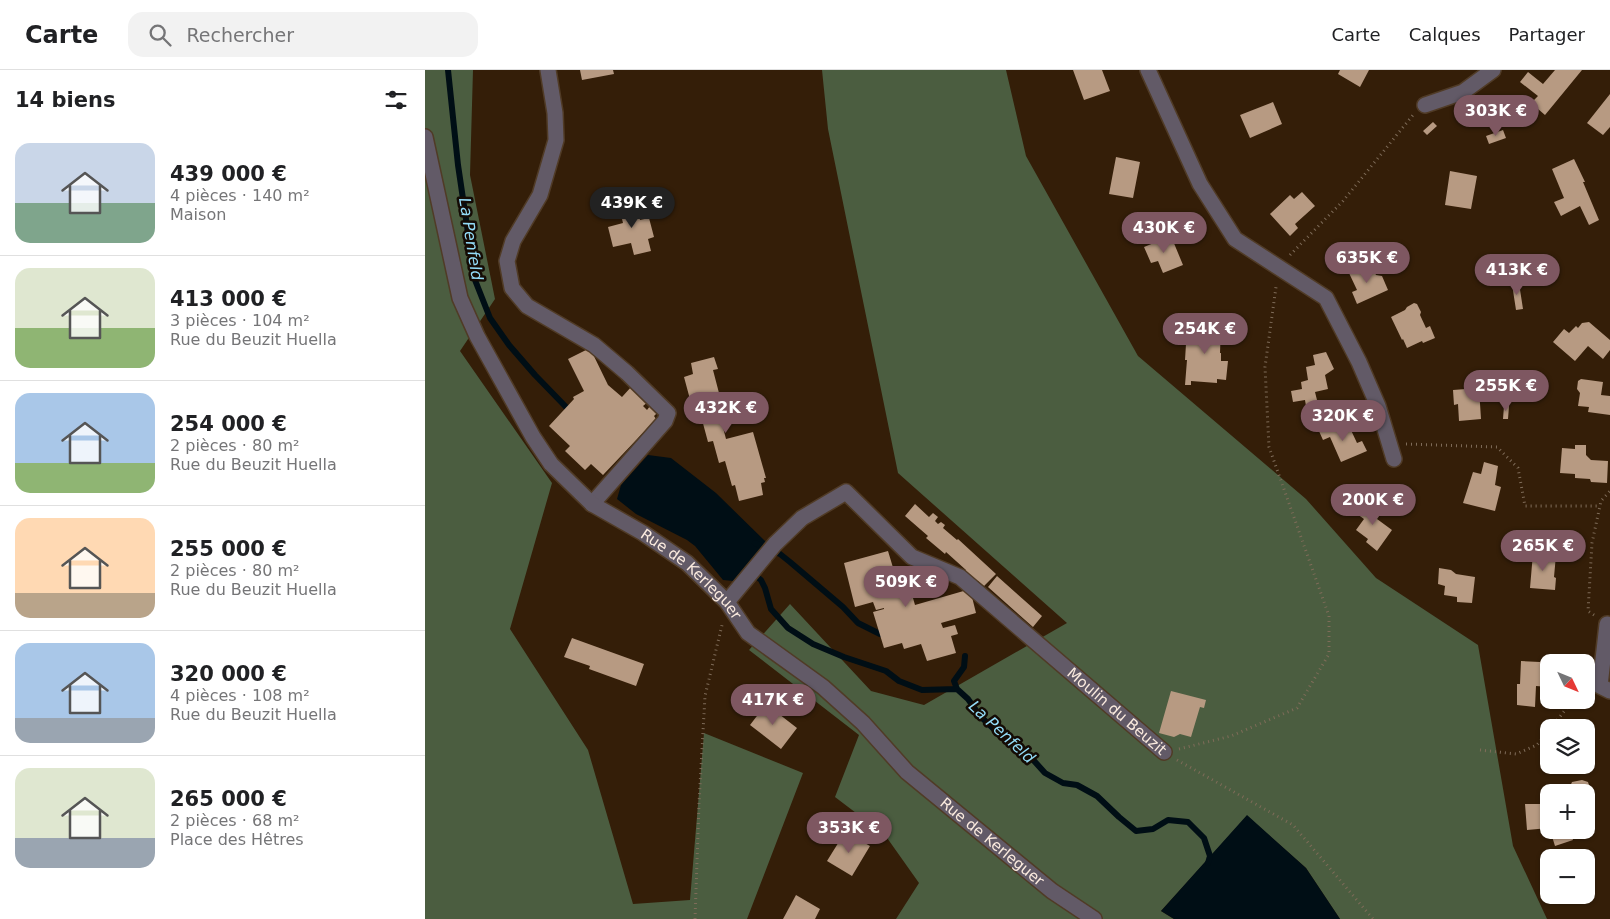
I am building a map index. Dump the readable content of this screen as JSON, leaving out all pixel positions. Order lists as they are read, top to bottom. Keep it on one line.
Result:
{"streets":{"street":["Rue de Kerleguer","Moulin du Beuzit"]},"crossings":[["Rue de Kerleguer","Moulin du Beuzit"]],"water":["La Penfeld"],"north":"bottom right","page":{"header":"Carte","search":"Rechercher","nav":["Carte","Calques","Partager"],"heading":"14 biens","price":["303K €","439K €","430K €","635K €","413K €","254K €","255K €","432K €","320K €","200K €","265K €","509K €","417K €","353K €"],"list":[{"name":"439 000 €","note":"4 pièces · 140 m² · Maison"},{"name":"413 000 €","note":"3 pièces · 104 m² · Rue du Beuzit Huella"},{"name":"254 000 €","note":"2 pièces · 80 m² · Rue du Beuzit Huella"},{"name":"255 000 €","note":"2 pièces · 80 m² · Rue du Beuzit Huella"},{"name":"320 000 €","note":"4 pièces · 108 m² · Rue du Beuzit Huella"},{"name":"265 000 €","note":"2 pièces · 68 m² · Place des Hêtres"}],"map_buttons":["+","−"]}}
